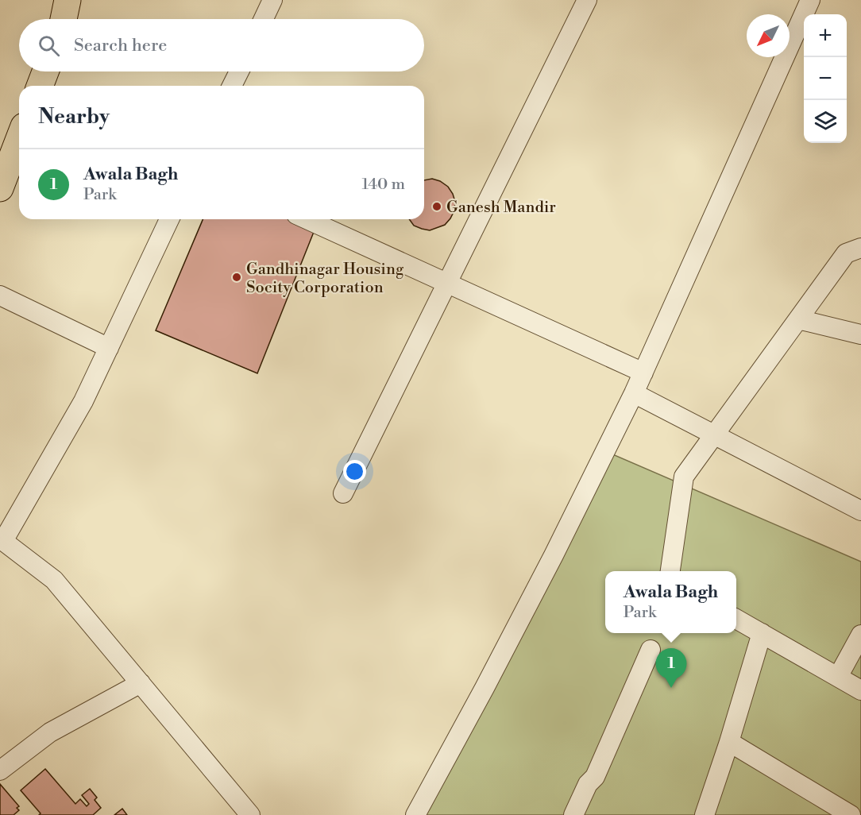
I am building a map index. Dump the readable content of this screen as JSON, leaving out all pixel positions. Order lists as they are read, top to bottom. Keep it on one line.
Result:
{"places":["Ganesh Mandir","Gandhinagar Housing Socity Corporation"],"north":"bottom left","page":{"map_buttons":["+","−"],"search":"Search here","heading":"Nearby","list":[{"mark":"1","name":"Awala Bagh","note":"Park","value":"140 m"}],"popup":["Awala Bagh","Park"],"pins":"1"}}
